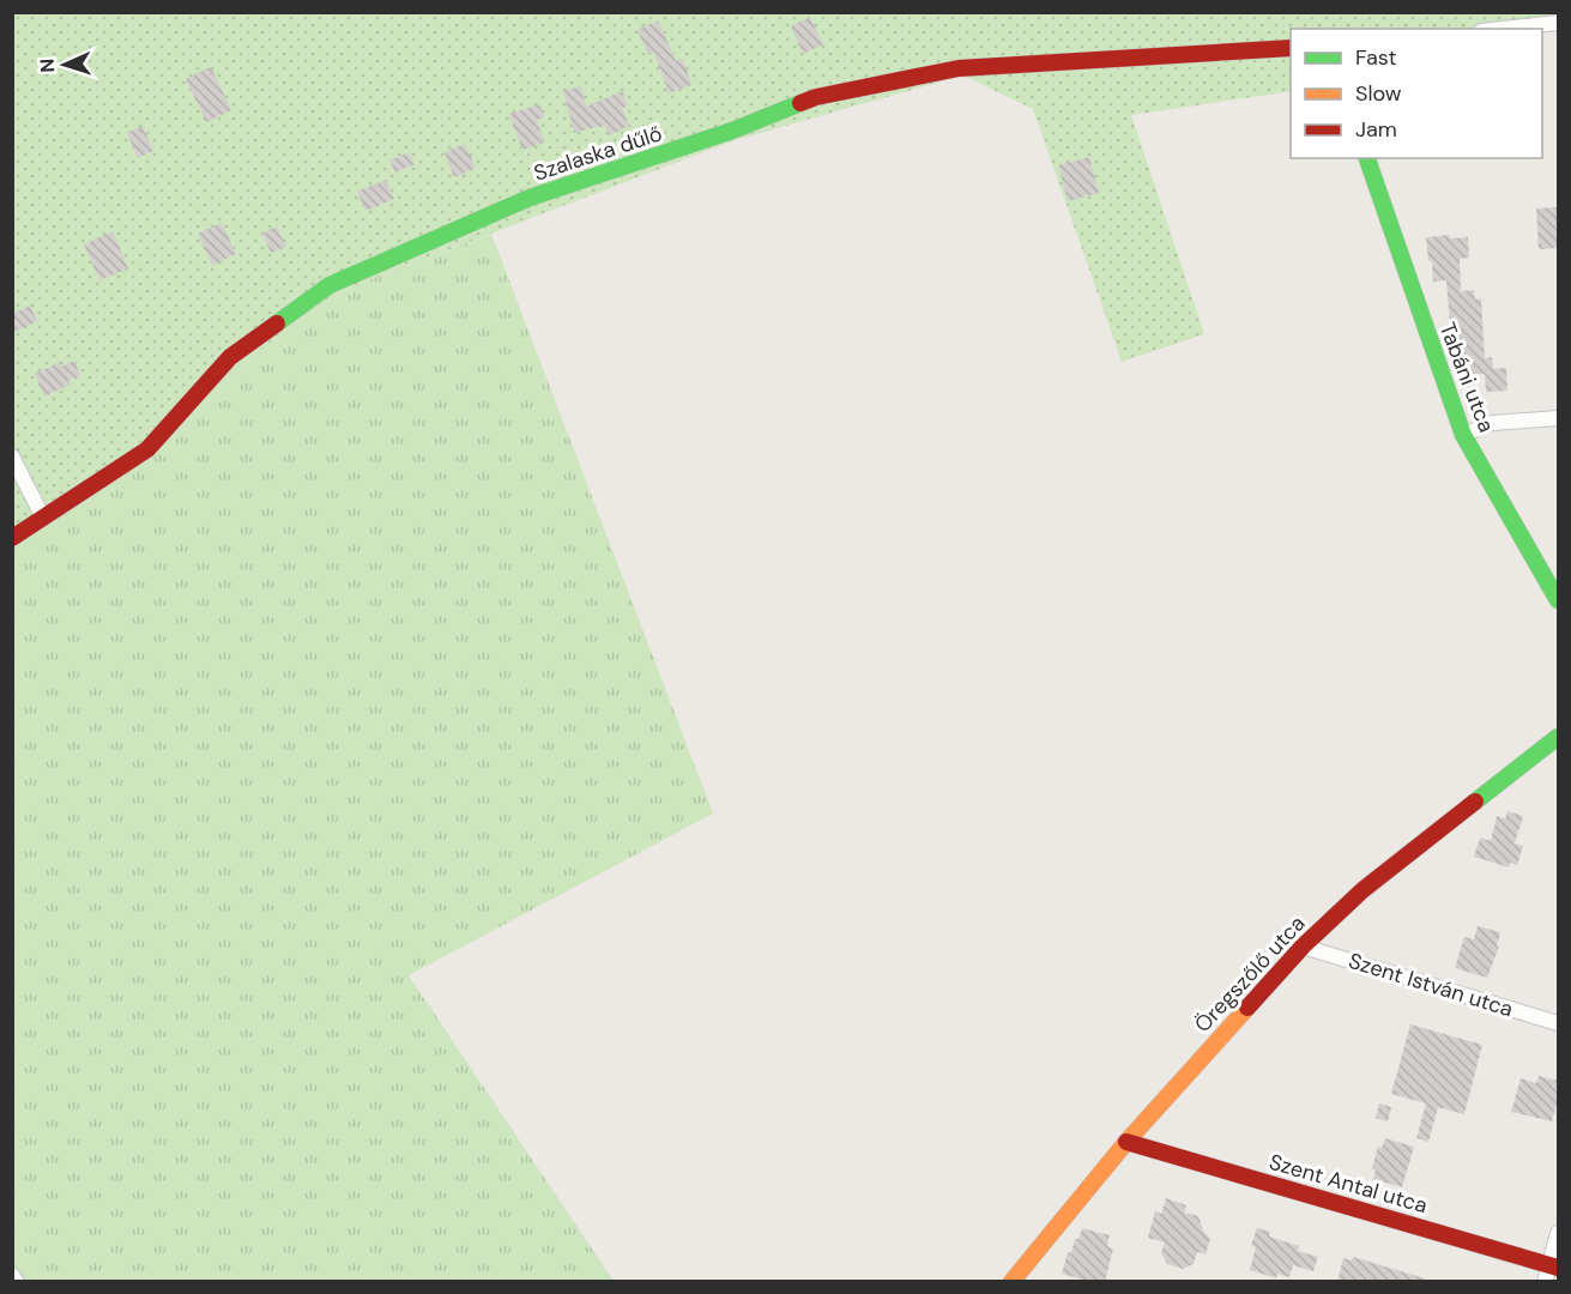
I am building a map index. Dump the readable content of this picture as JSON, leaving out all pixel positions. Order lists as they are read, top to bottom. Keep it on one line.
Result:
{"streets":{"street":["Szalaska dűlő","Tabáni utca","Öregszőlő utca","Szent István utca","Szent Antal utca"]},"crossings":[["Öregszőlő utca","Szent István utca"],["Öregszőlő utca","Szent Antal utca"]],"legend":["Fast","Slow","Jam"],"north":"left"}
